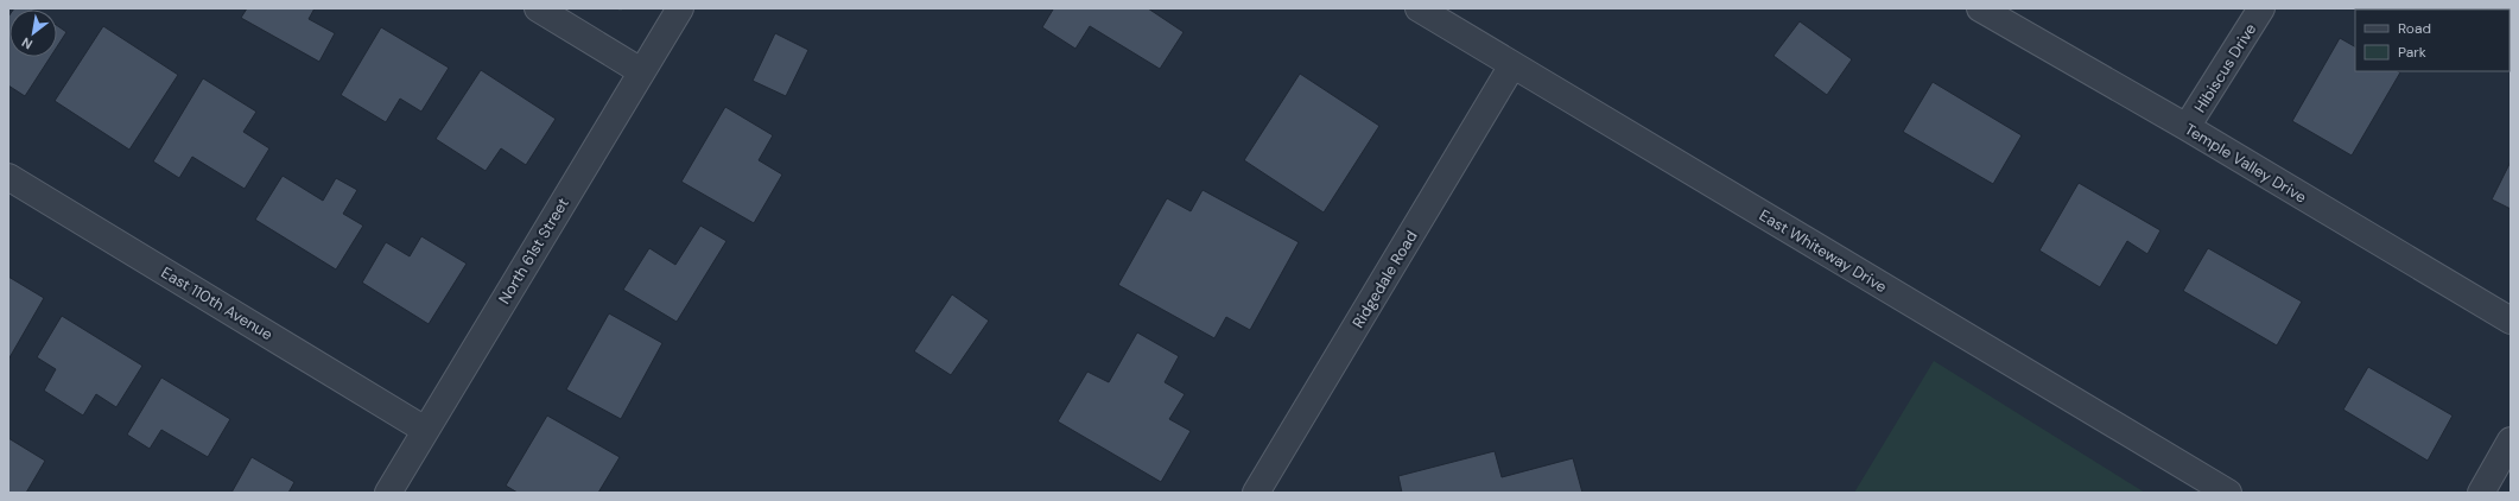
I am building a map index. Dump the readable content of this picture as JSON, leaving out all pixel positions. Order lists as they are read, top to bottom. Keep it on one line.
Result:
{"streets":{"street":["Hibiscus Drive","Temple Valley Drive","North 61st Street","East Whiteway Drive","Ridgedale Road","East 110th Avenue"]},"crossings":[["Hibiscus Drive","Temple Valley Drive"],["North 61st Street","East 110th Avenue"],["East Whiteway Drive","Ridgedale Road"]],"legend":["Road","Park"],"north":"bottom left"}
